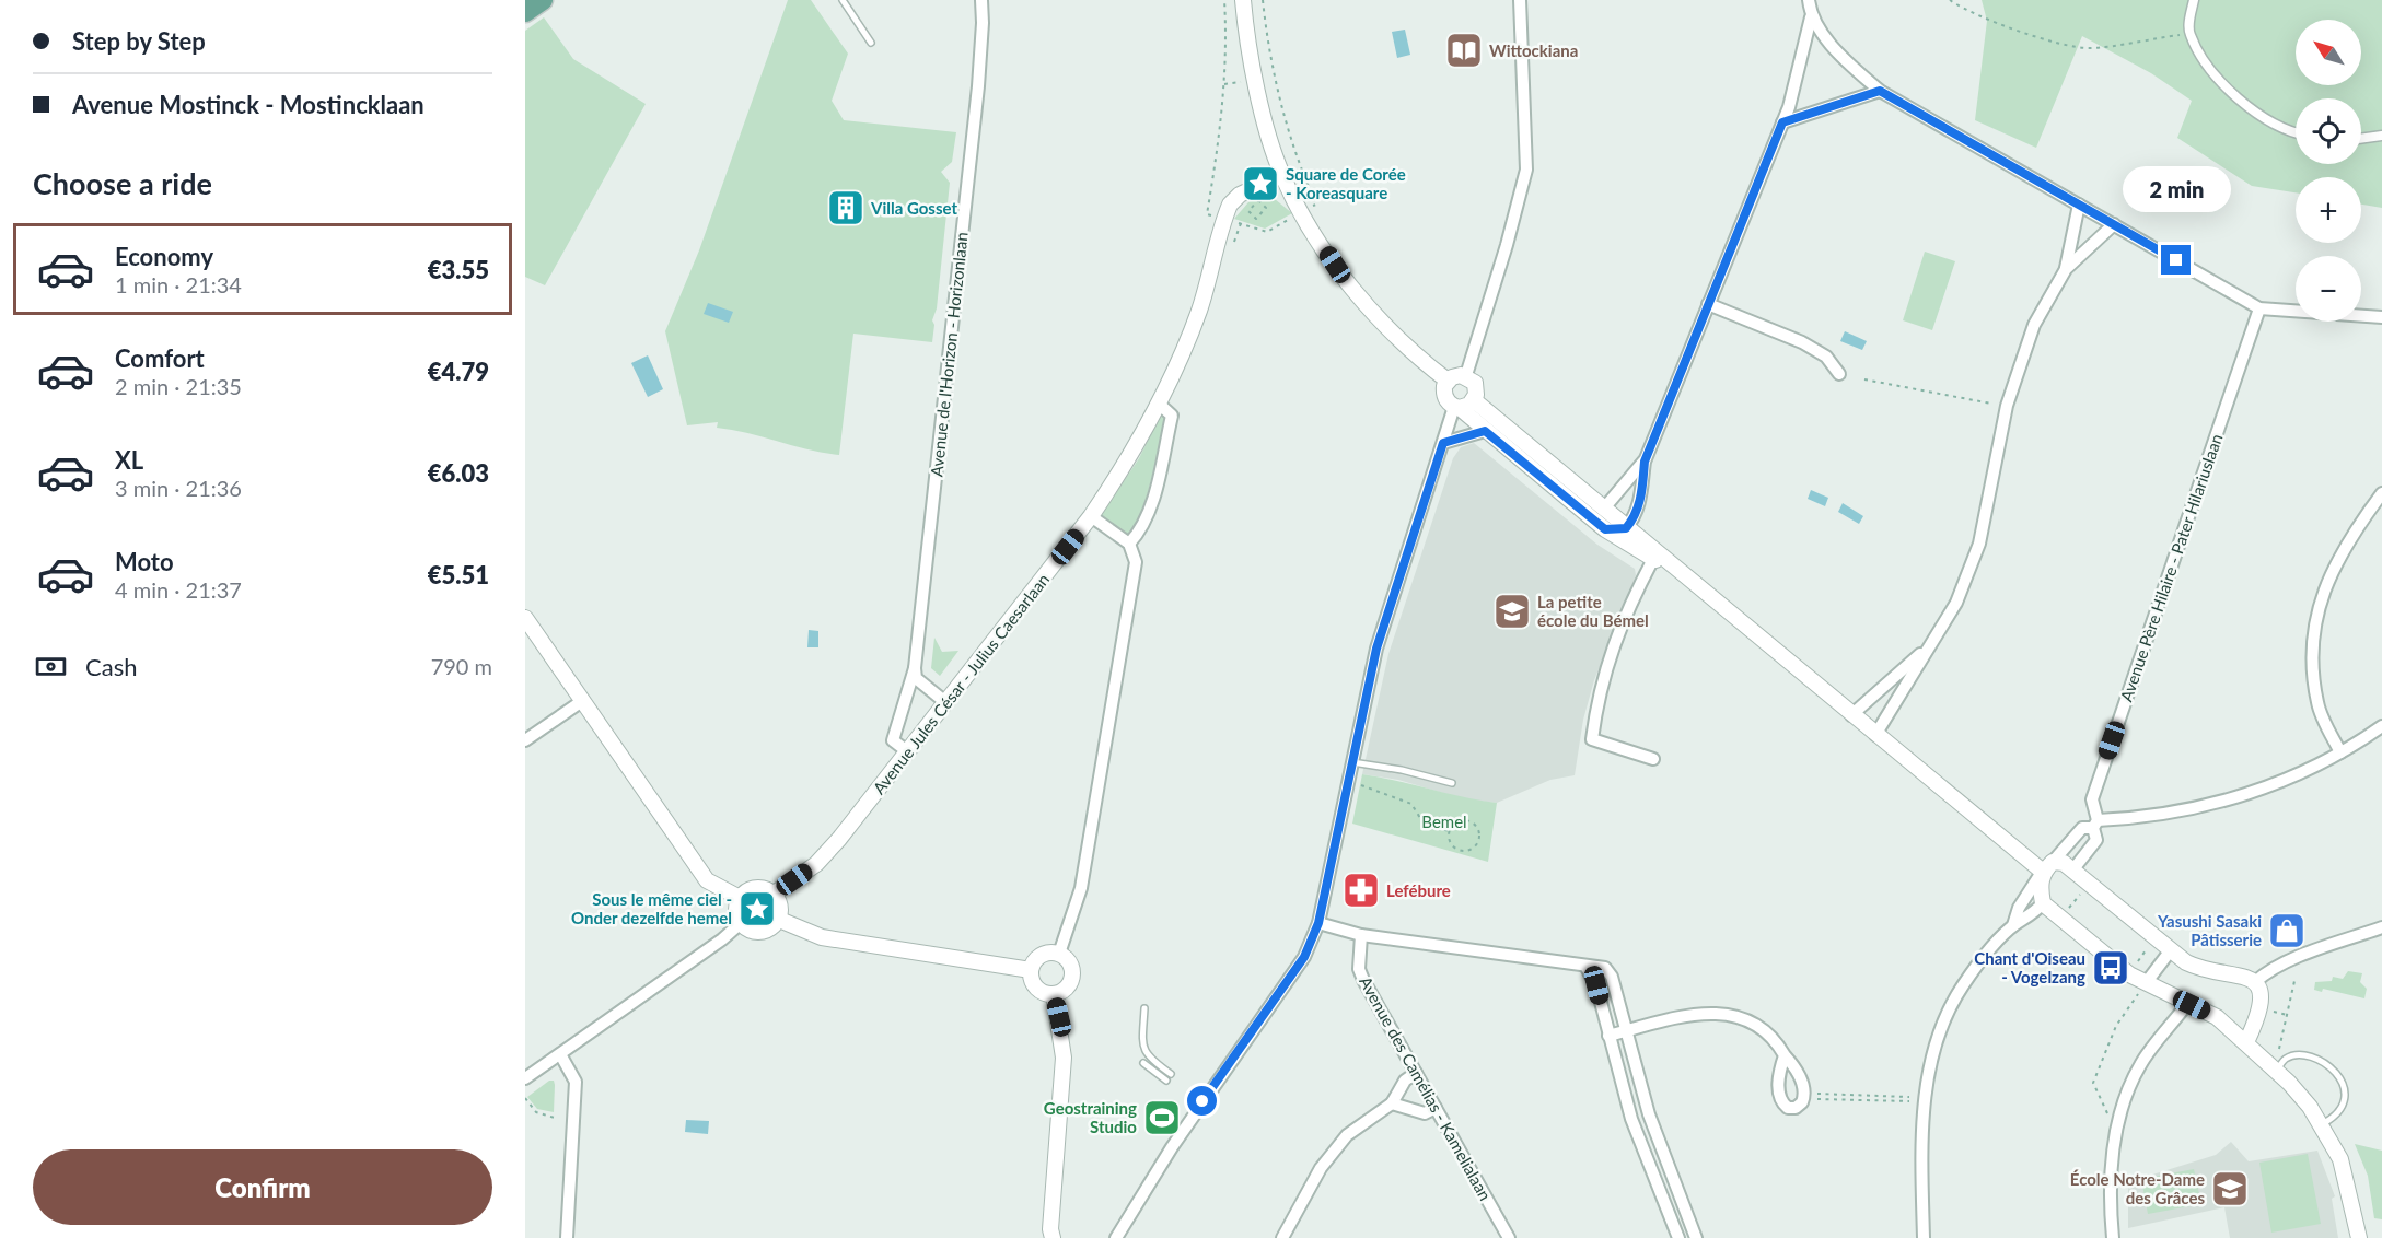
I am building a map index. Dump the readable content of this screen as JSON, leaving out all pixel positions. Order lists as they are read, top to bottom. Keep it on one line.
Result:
{"streets":{"street":["Avenue de l'Horizon - Horizonlaan","Avenue Père Hilaire - Pater Hilariuslaan","Avenue Jules César - Julius Caesarlaan","Avenue des Camélias - Kamelialaan"]},"crossings":[["Avenue de l'Horizon - Horizonlaan","Avenue Jules César - Julius Caesarlaan"]],"parks":["Bemel"],"places":{"library":["Wittockiana"],"place":["Square de Corée - Koreasquare","Sous le même ciel - Onder dezelfde hemel"],"building":["Villa Gosset"],"school or university":["La petite école du Bémel","École Notre-Dame des Grâces"],"pharmacy":["Lefébure"],"shop":["Yasushi Sasaki Pâtisserie"],"bus stop":["Chant d'Oiseau - Vogelzang"],"sports":["Geostraining Studio"]},"north":"top left","page":{"banner":["Step by Step","Avenue Mostinck - Mostincklaan"],"map_buttons":["+","−"],"heading":"Choose a ride","bubble":"2 min","list":[{"name":"Economy","note":"1 min · 21:34","value":"€3.55"},{"name":"Comfort","note":"2 min · 21:35","value":"€4.79"},{"name":"XL","note":"3 min · 21:36","value":"€6.03"},{"name":"Moto","note":"4 min · 21:37","value":"€5.51"}],"pay":["Cash","790 m"],"buttons":"Confirm"}}
